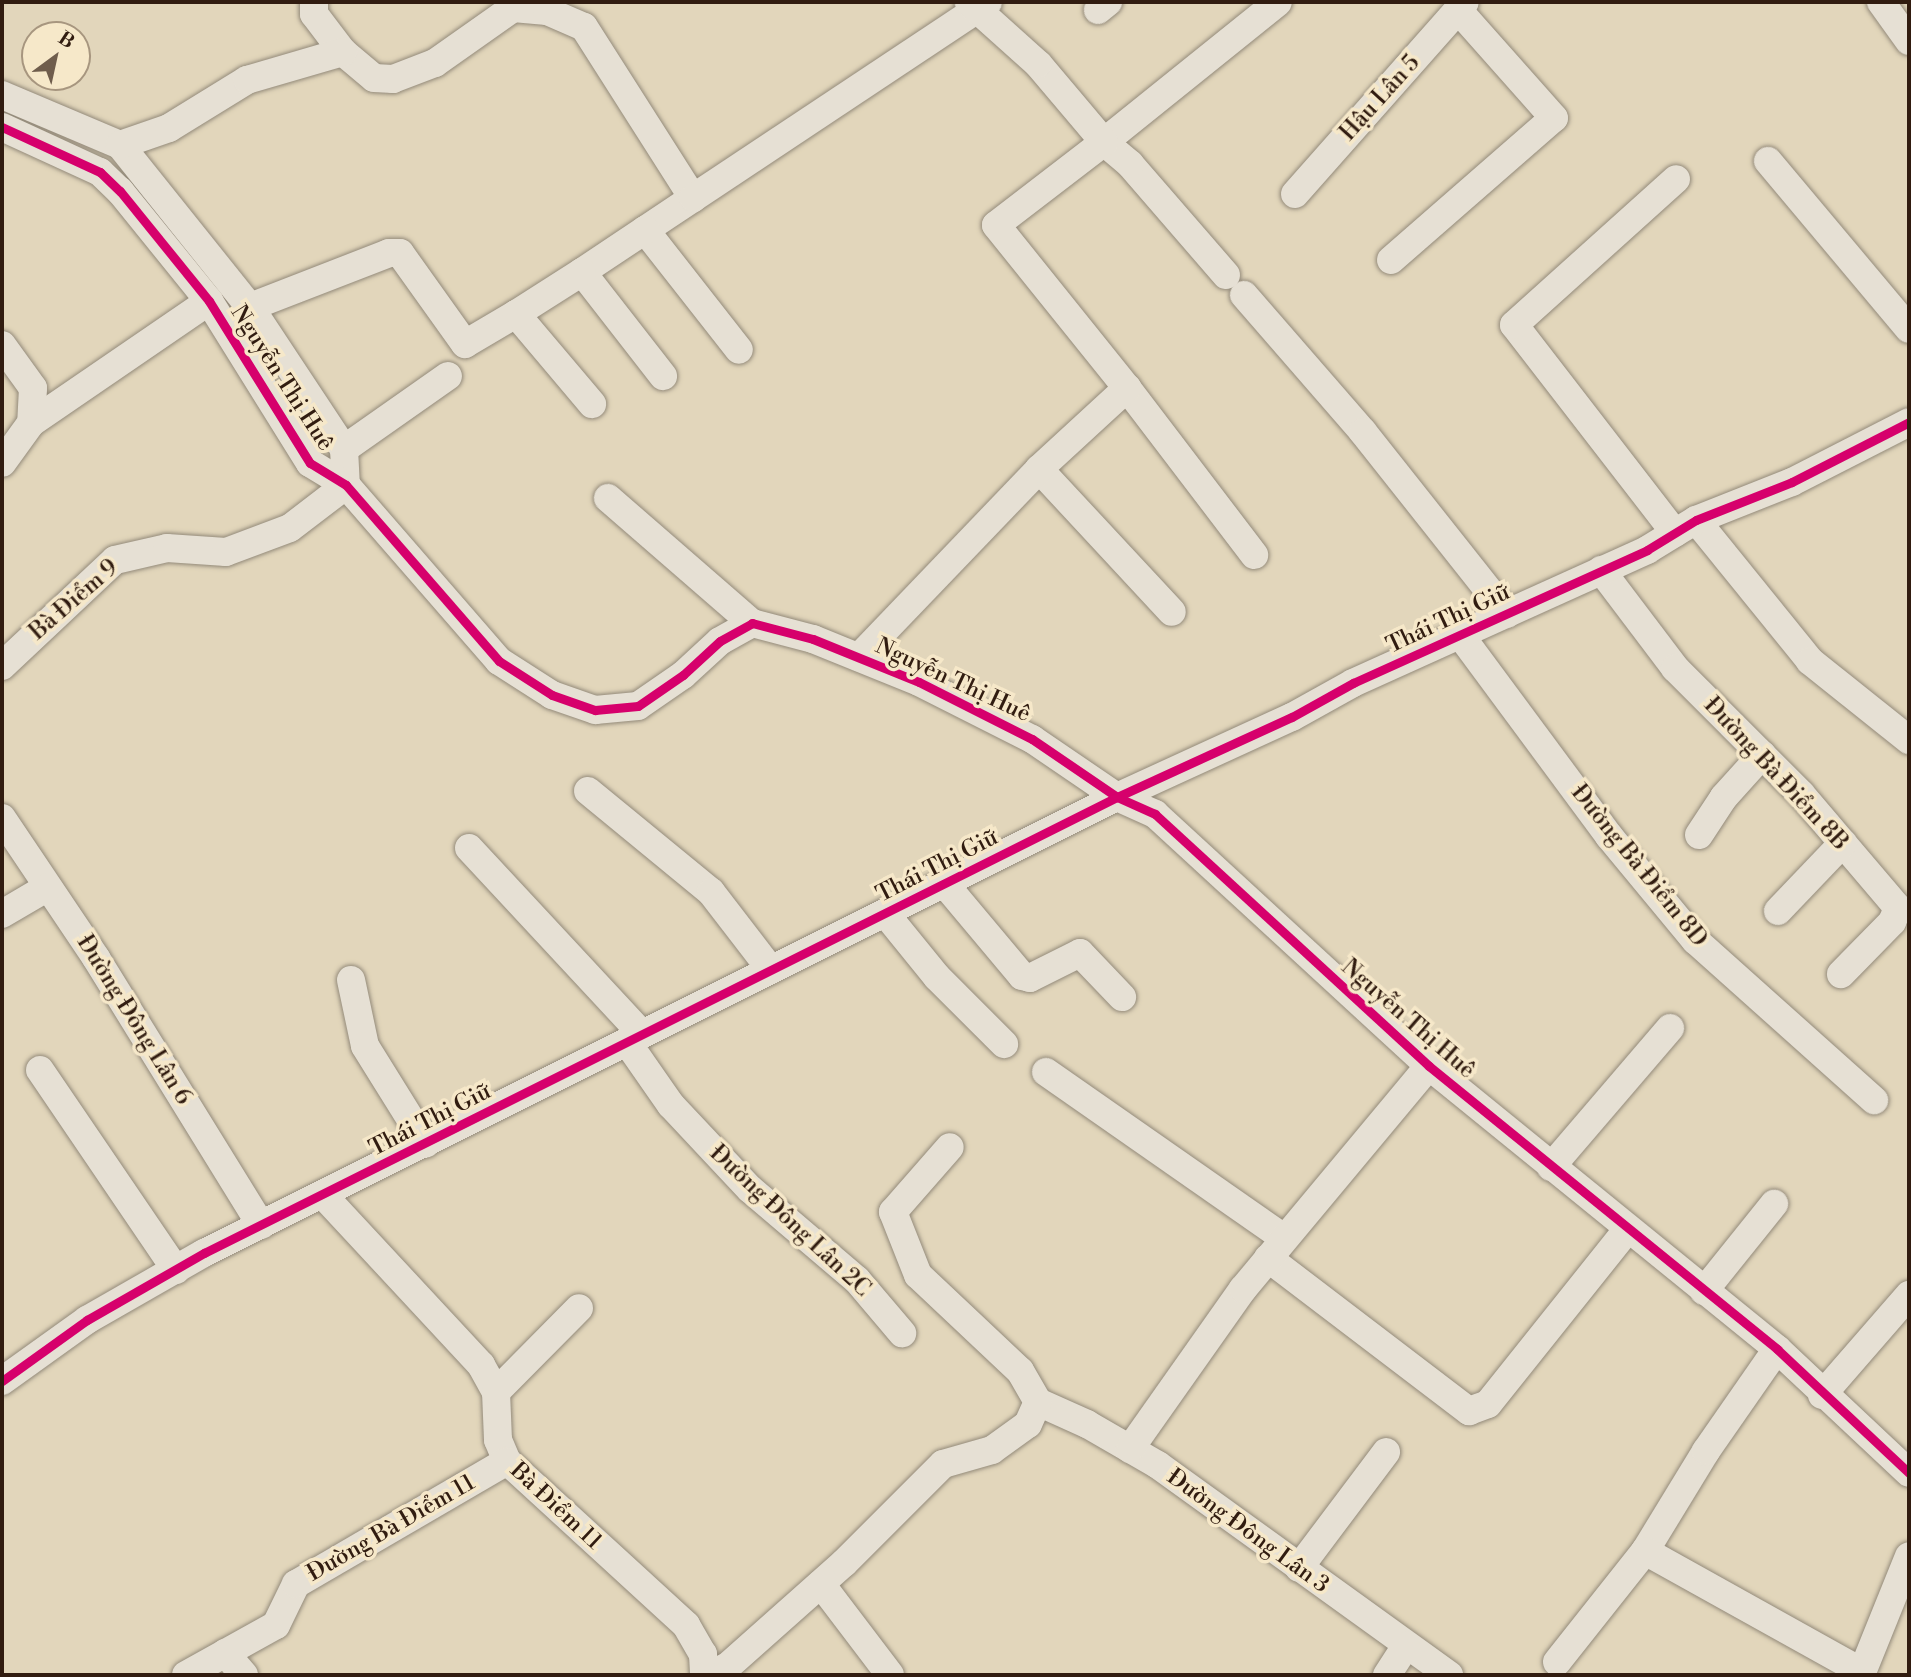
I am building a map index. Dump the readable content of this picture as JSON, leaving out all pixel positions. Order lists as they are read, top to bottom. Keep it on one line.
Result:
{"streets":{"street":["Hậu Lân 5","Nguyễn Thị Huê","Bà Điểm 9","Thái Thị Giữ","Đường Bà Điểm 8B","Đường Bà Điểm 8D","Đường Đông Lân 6","Đường Đông Lân 2C","Bà Điểm 11","Đường Bà Điểm 11","Đường Đông Lân 3"]},"crossings":[["Nguyễn Thị Huê","Bà Điểm 9"],["Nguyễn Thị Huê","Thái Thị Giữ"],["Thái Thị Giữ","Đường Bà Điểm 8B"],["Thái Thị Giữ","Đường Bà Điểm 8D"],["Thái Thị Giữ","Đường Đông Lân 6"],["Thái Thị Giữ","Đường Đông Lân 2C"],["Thái Thị Giữ","Bà Điểm 11"],["Bà Điểm 11","Đường Bà Điểm 11"]],"north":"top right"}
